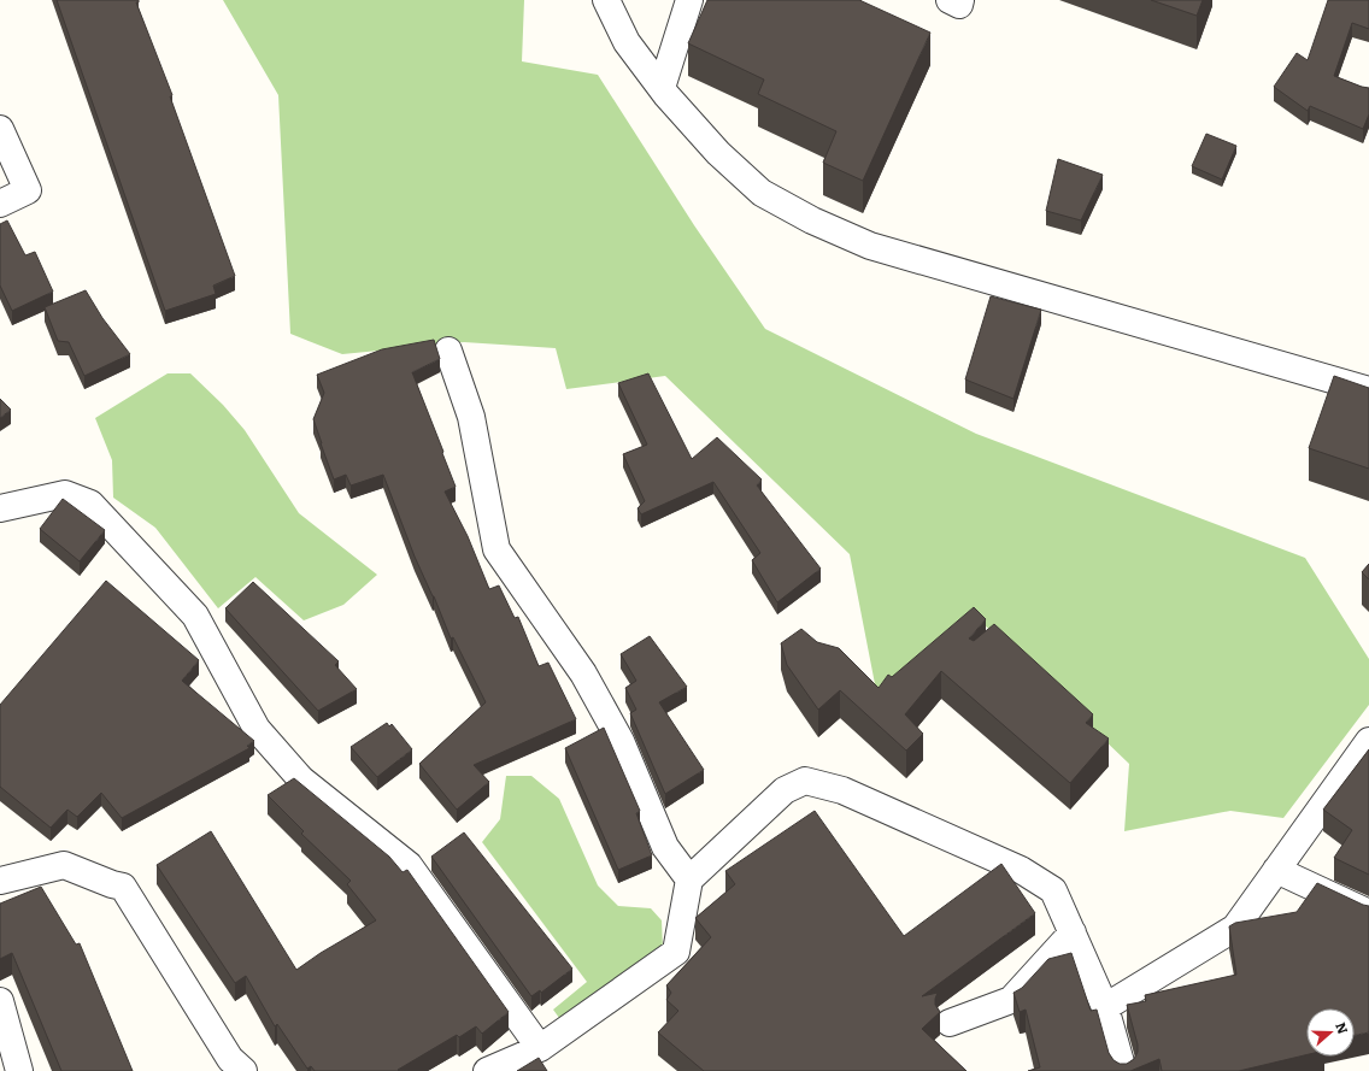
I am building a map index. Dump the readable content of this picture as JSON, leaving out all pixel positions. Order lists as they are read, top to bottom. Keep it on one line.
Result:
{"north":"right"}
